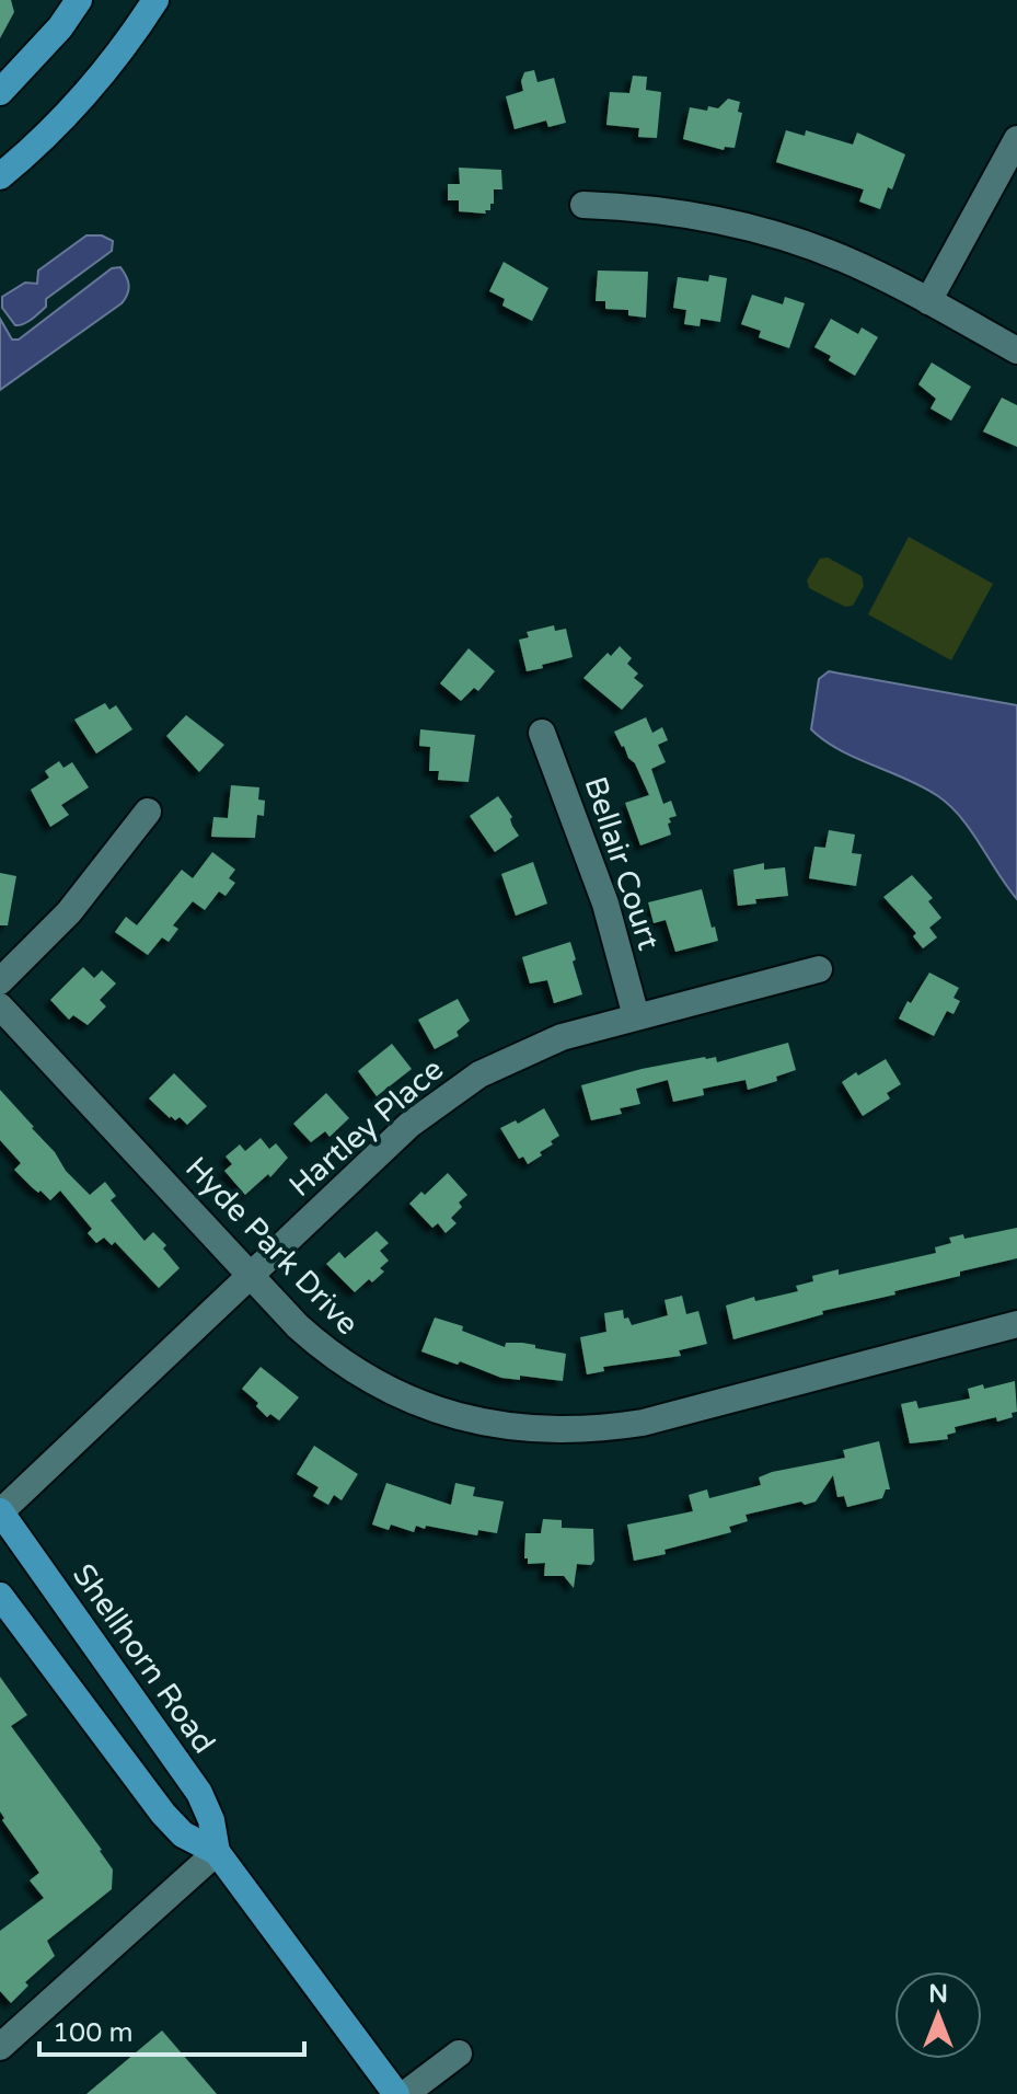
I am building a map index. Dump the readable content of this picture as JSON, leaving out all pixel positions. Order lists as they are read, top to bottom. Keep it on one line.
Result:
{"streets":{"main road":["Shellhorn Road"],"street":["Bellair Court","Hartley Place","Hyde Park Drive"]},"crossings":[["Bellair Court","Hartley Place"],["Hartley Place","Hyde Park Drive"],["Hartley Place","Shellhorn Road"]],"scale_bar":"100 m","north":"top"}
